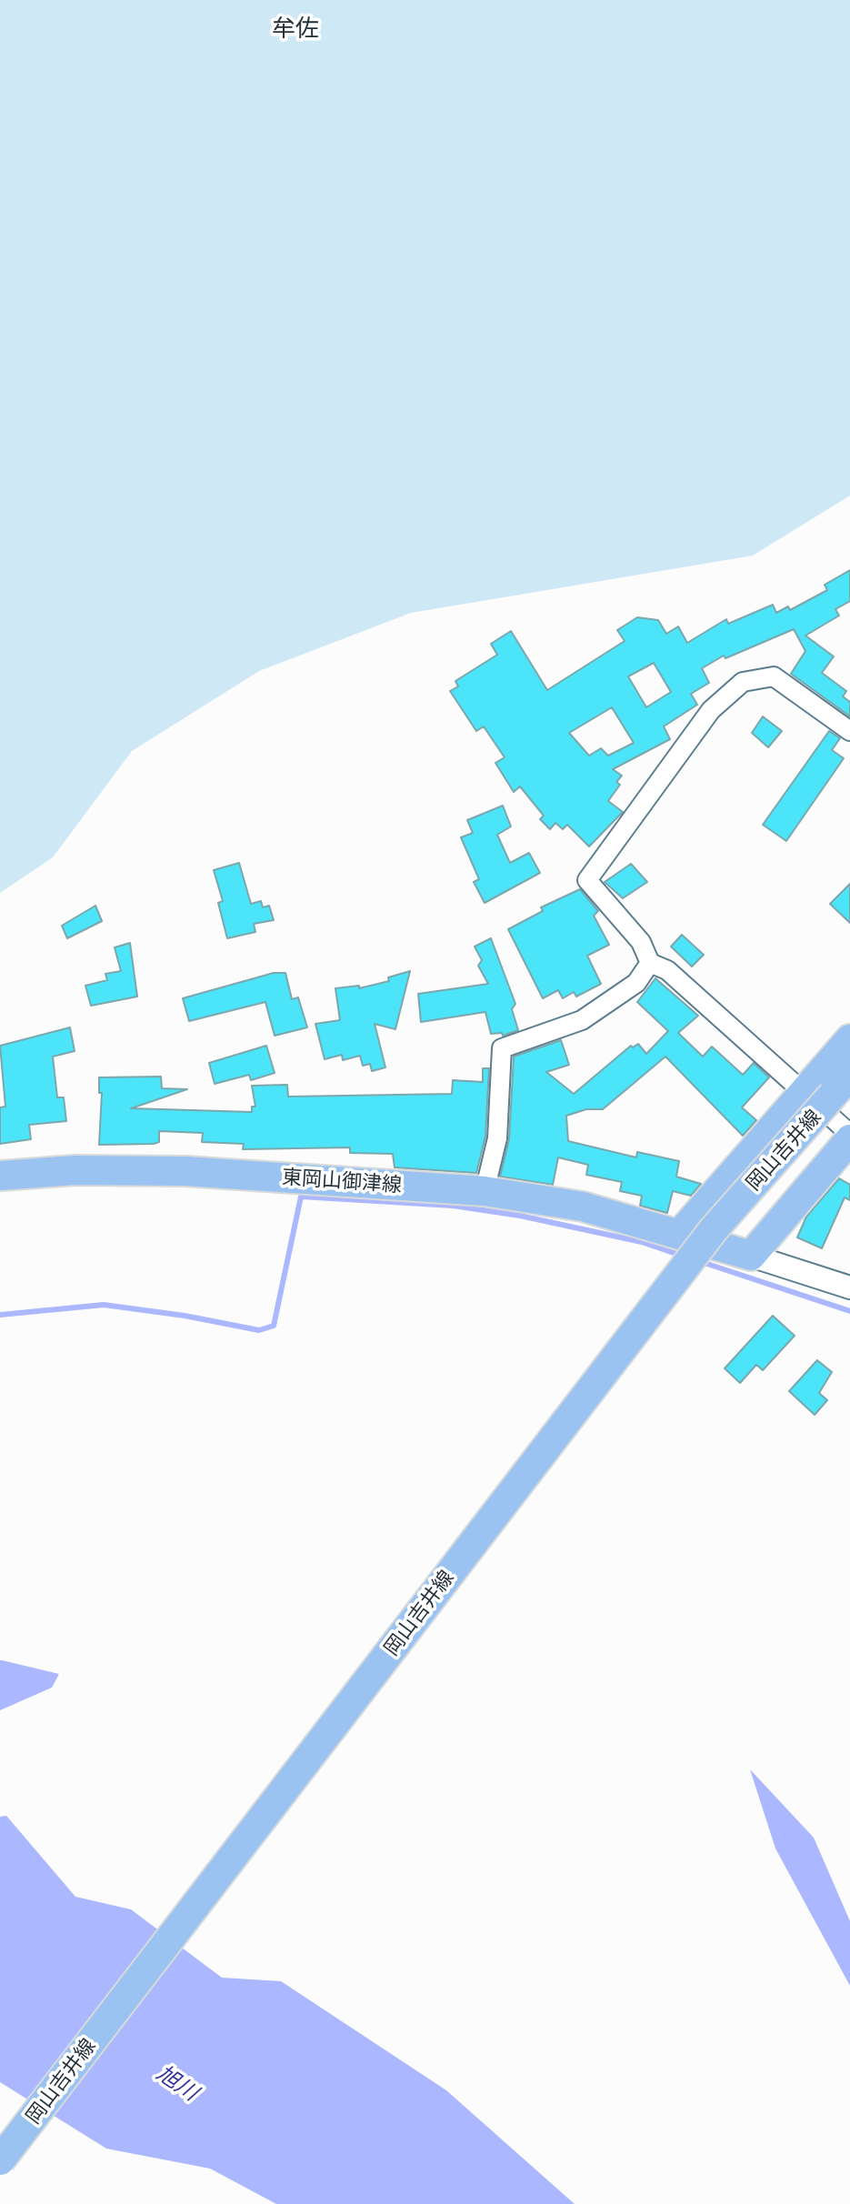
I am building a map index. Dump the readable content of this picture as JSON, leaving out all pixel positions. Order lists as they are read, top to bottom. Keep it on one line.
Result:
{"streets":{"main road":["岡山吉井線","東岡山御津線"]},"districts":["牟佐"],"water":["旭川"]}
